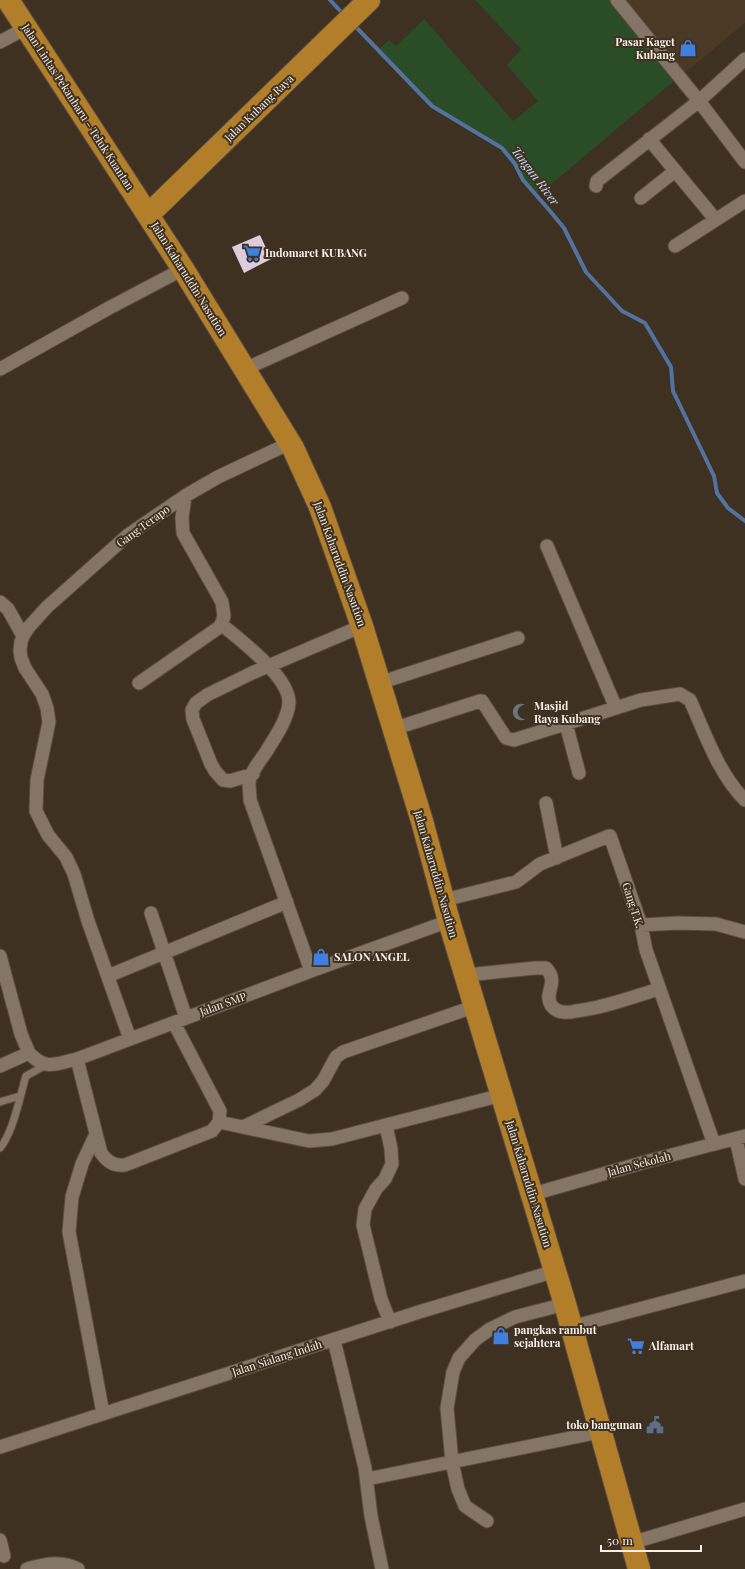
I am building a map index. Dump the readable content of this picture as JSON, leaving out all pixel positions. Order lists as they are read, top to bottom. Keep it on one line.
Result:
{"streets":{"highway":["Jalan Lintas Pekanbaru - Teluk Kuantan","Jalan Kubang Raya","Jalan Kaharuddin Nasution"],"street":["Gang Terapo","Gang T.K.","Jalan SMP","Jalan Sekolah","Jalan Sialang Indah"]},"crossings":[["Jalan Lintas Pekanbaru - Teluk Kuantan","Jalan Kubang Raya"],["Jalan Lintas Pekanbaru - Teluk Kuantan","Jalan Kaharuddin Nasution"],["Jalan Kubang Raya","Jalan Kaharuddin Nasution"],["Jalan Kaharuddin Nasution","Gang Terapo"],["Jalan Kaharuddin Nasution","Gang T.K."],["Jalan Kaharuddin Nasution","Jalan SMP"],["Jalan Kaharuddin Nasution","Jalan Sekolah"],["Jalan Kaharuddin Nasution","Jalan Sialang Indah"],["Gang T.K.","Jalan Sekolah"]],"water":["Tangun River"],"places":{"shop":["Pasar Kaget Kubang","SALON ANGEL","pangkas rambut sejahtera"],"supermarket":["Indomaret KUBANG","Alfamart"],"mosque":["Masjid Raya Kubang"],"public building":["toko bangunan"]},"scale_bar":"50 m"}
